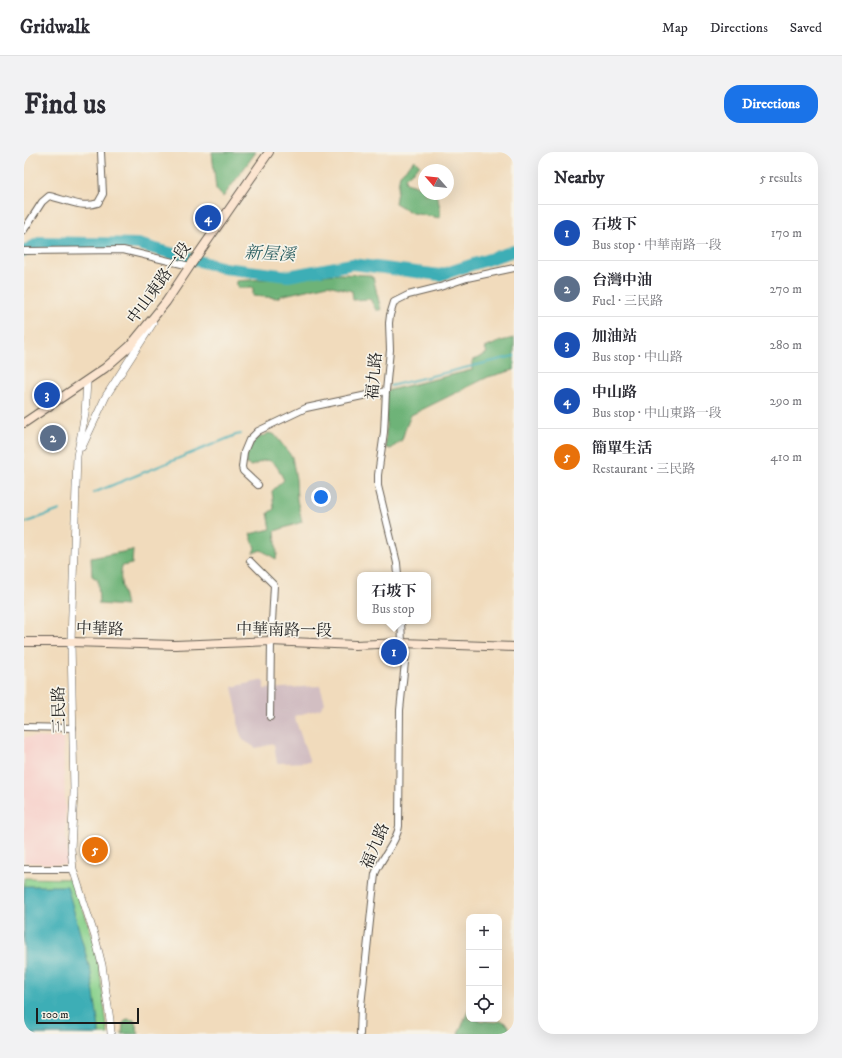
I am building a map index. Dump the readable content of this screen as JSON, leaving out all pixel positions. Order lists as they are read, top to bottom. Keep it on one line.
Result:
{"streets":{"main road":["中山東路一段","中華路","中華南路一段"],"street":["福九路","三民路"]},"crossings":[["中山東路一段","三民路"],["福九路","中華南路一段"],["中華路","中華南路一段"],["中華路","三民路"]],"water":["新屋溪"],"scale_bar":"100 m","north":"top left","page":{"header":"Gridwalk","nav":["Map","Directions","Saved"],"buttons":"Directions","title":"Find us","heading":["Nearby","5 results"],"pins":["4","3","2","1","5"],"list":[{"mark":"1","name":"石坡下","note":"Bus stop · 中華南路一段","value":"170 m"},{"mark":"2","name":"台灣中油","note":"Fuel · 三民路","value":"270 m"},{"mark":"3","name":"加油站","note":"Bus stop · 中山路","value":"280 m"},{"mark":"4","name":"中山路","note":"Bus stop · 中山東路一段","value":"290 m"},{"mark":"5","name":"簡單生活","note":"Restaurant · 三民路","value":"410 m"}],"popup":["石坡下","Bus stop"],"map_buttons":["+","−"],"scale":"100 m"}}
